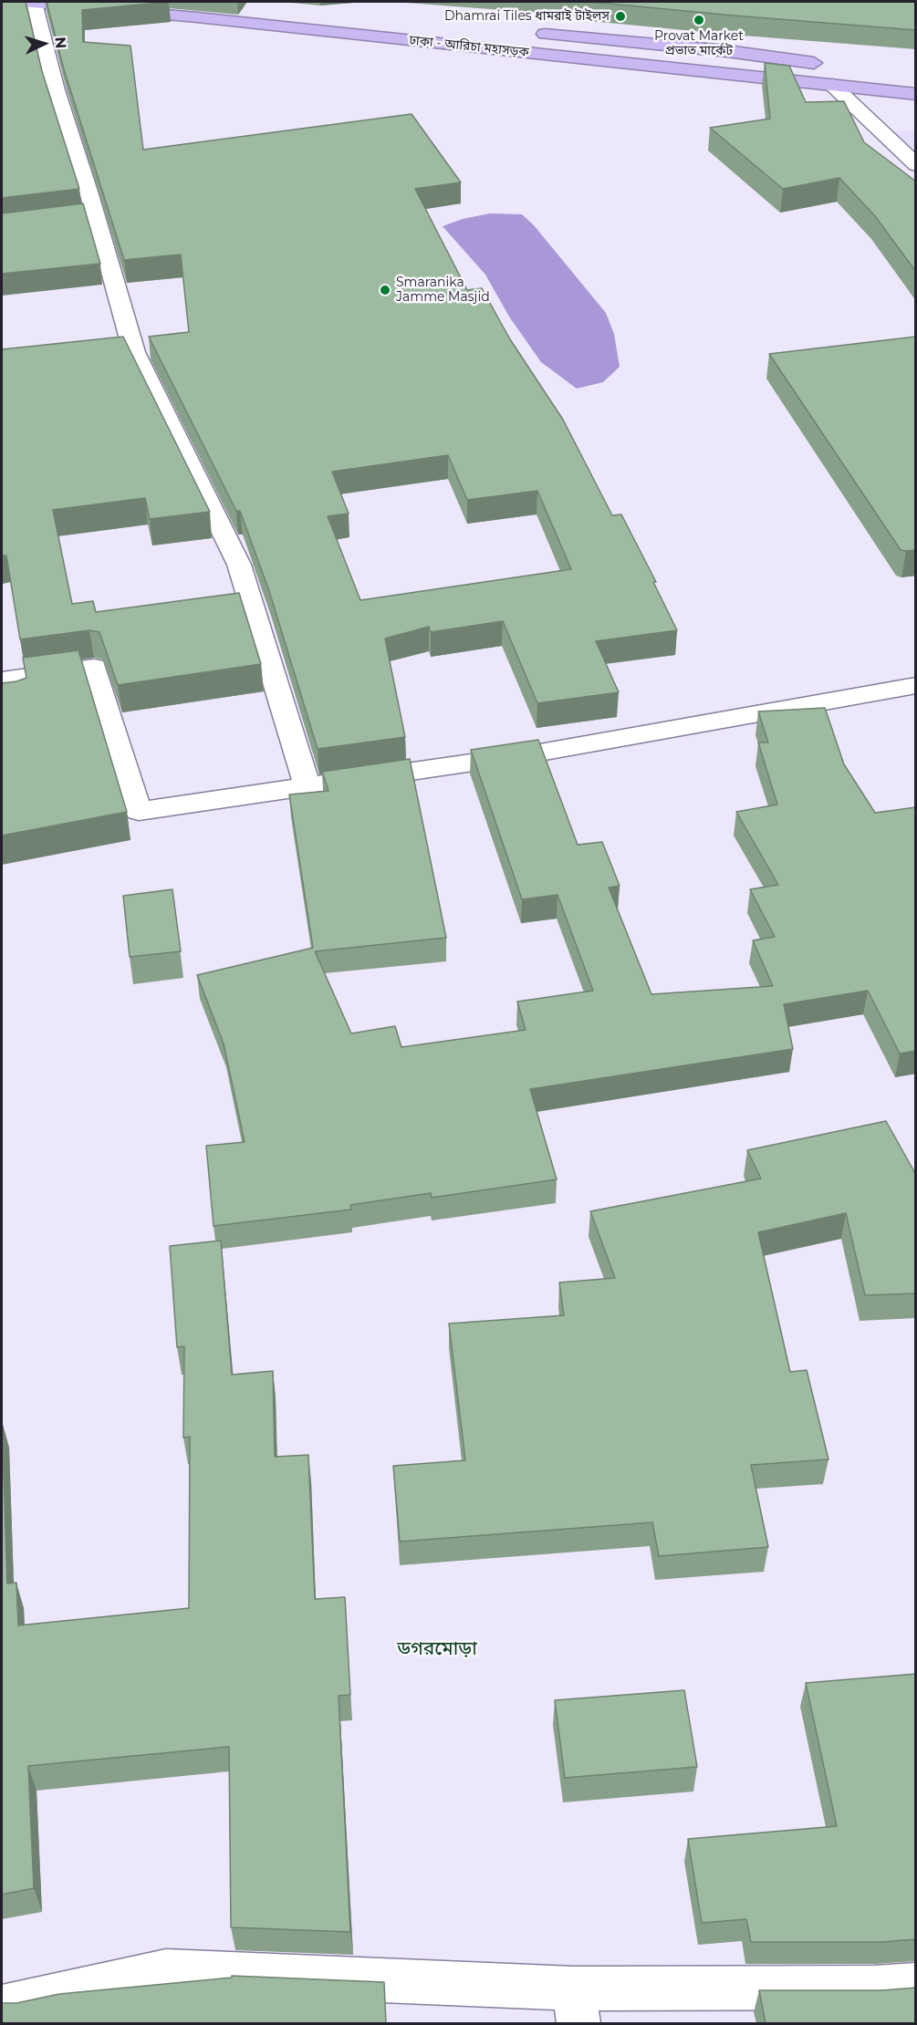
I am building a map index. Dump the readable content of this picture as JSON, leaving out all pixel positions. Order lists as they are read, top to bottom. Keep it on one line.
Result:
{"streets":{"highway":["ঢাকা - আরিচা মহাসড়ক"]},"districts":["ডগরমোড়া"],"places":["Dhamrai Tiles ধামরাই টাইলস","Provat Market প্রভাত মার্কেট","Smaranika Jamme Masjid"],"north":"right"}
